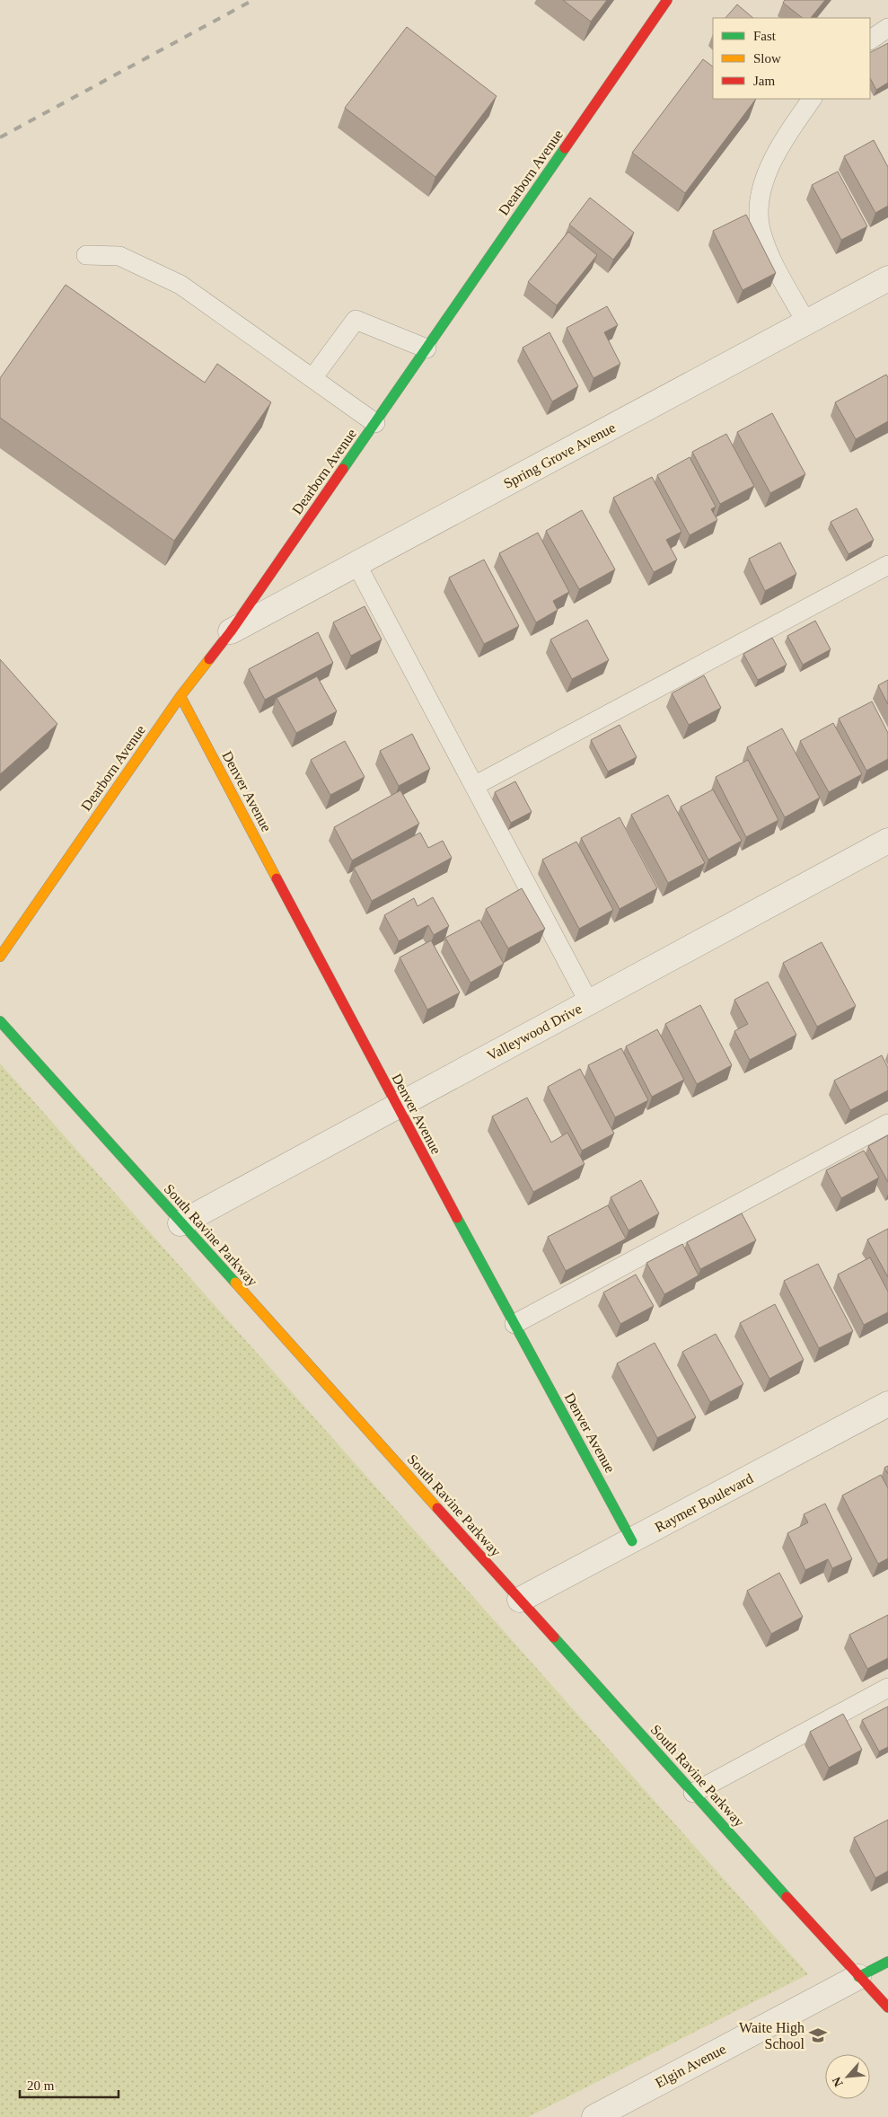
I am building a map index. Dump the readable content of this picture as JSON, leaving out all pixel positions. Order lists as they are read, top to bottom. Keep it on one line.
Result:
{"streets":{"street":["Dearborn Avenue","Spring Grove Avenue","Denver Avenue","Valleywood Drive","South Ravine Parkway","Raymer Boulevard","Elgin Avenue"]},"crossings":[["Dearborn Avenue","Spring Grove Avenue"],["Dearborn Avenue","Denver Avenue"],["Denver Avenue","Valleywood Drive"],["Denver Avenue","Raymer Boulevard"],["Valleywood Drive","South Ravine Parkway"],["South Ravine Parkway","Raymer Boulevard"],["South Ravine Parkway","Elgin Avenue"]],"places":{"school or university":["Waite High School"]},"legend":["Fast","Slow","Jam"],"scale_bar":"20 m","north":"bottom left"}
